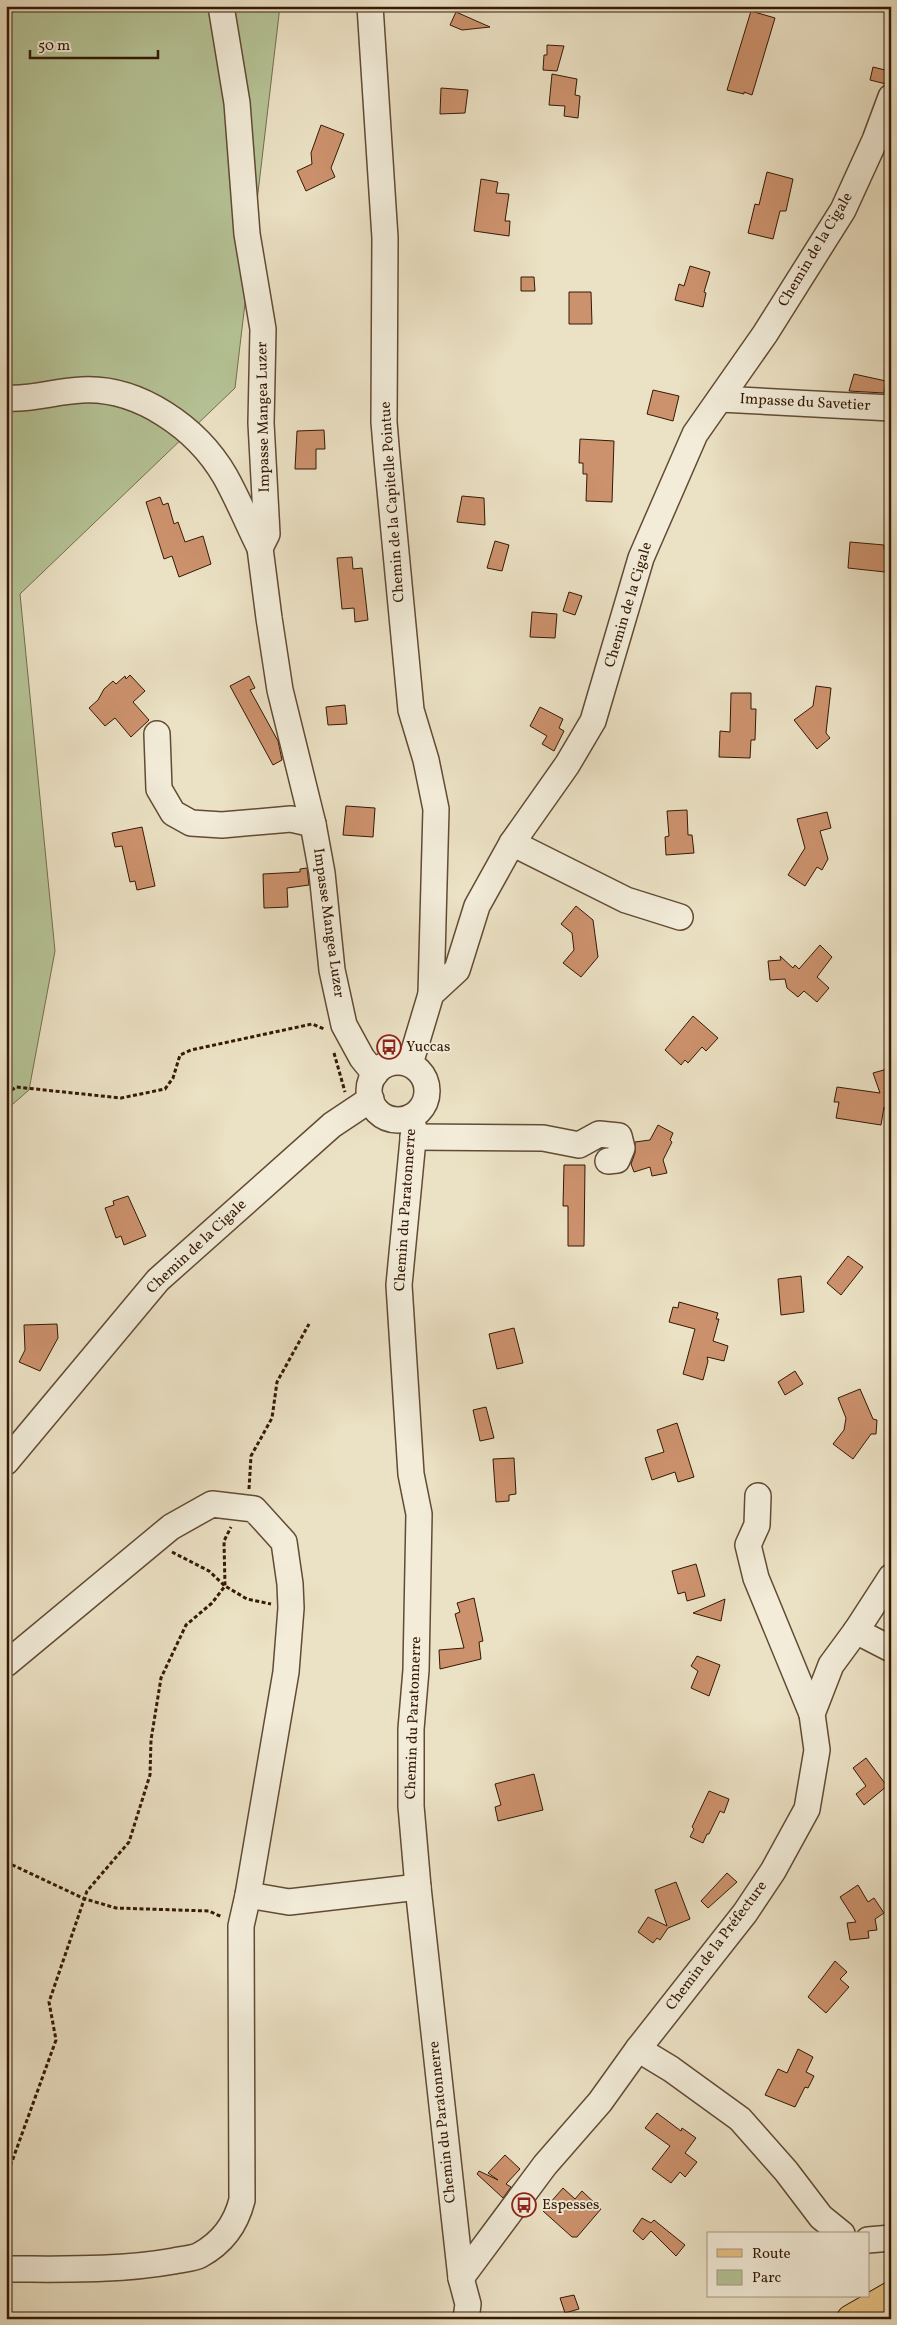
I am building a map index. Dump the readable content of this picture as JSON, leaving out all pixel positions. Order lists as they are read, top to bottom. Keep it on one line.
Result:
{"streets":{"street":["Chemin de la Cigale","Impasse du Savetier","Impasse Mangea Luzer","Chemin de la Capitelle Pointue","Chemin du Paratonnerre","Chemin de la Préfecture"]},"crossings":[["Chemin de la Cigale","Impasse du Savetier"],["Chemin de la Cigale","Chemin de la Capitelle Pointue"],["Chemin du Paratonnerre","Chemin de la Préfecture"]],"places":{"bus stop":["Yuccas","Espesses"]},"legend":["Route","Parc"],"scale_bar":"50 m"}
